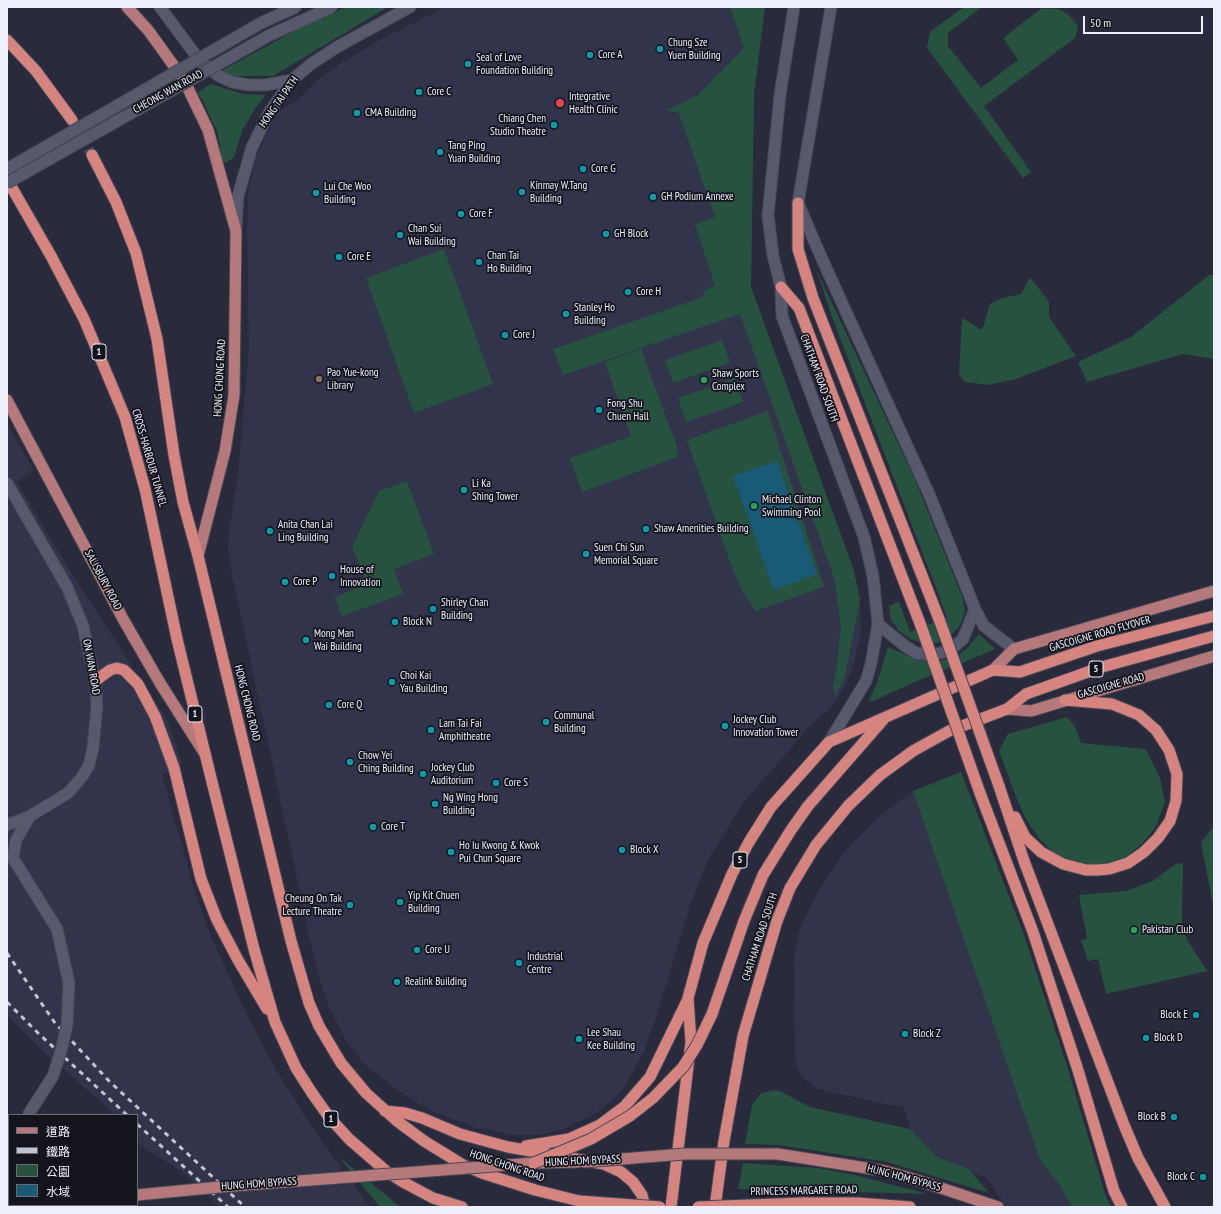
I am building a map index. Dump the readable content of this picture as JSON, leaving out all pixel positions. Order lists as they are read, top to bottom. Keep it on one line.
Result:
{"streets":{"highway":["1","HONG CHONG ROAD","CHATHAM ROAD SOUTH","CROSS-HARBOUR TUNNEL","GASCOIGNE ROAD FLYOVER","5","PRINCESS MARGARET ROAD"],"main road":["CHEONG WAN ROAD","HONG TAI PATH","SALISBURY ROAD","ON WAN ROAD","GASCOIGNE ROAD","HUNG HOM BYPASS"]},"crossings":[["CHEONG WAN ROAD","CROSS-HARBOUR TUNNEL"],["HONG TAI PATH","HONG CHONG ROAD"],["1","CROSS-HARBOUR TUNNEL"],["1","SALISBURY ROAD"],["HONG CHONG ROAD","CROSS-HARBOUR TUNNEL"],["CHATHAM ROAD SOUTH","GASCOIGNE ROAD FLYOVER"],["CHATHAM ROAD SOUTH","5"],["CHATHAM ROAD SOUTH","GASCOIGNE ROAD"],["CROSS-HARBOUR TUNNEL","SALISBURY ROAD"],["5","GASCOIGNE ROAD"]],"places":["Chung Sze Yuen Building","Core A","Seal of Love Foundation Building","Core C","Integrative Health Clinic","CMA Building","Chiang Chen Studio Theatre","Tang Ping Yuan Building","Core G","Kinmay W.Tang Building","Lui Che Woo Building","GH Podium Annexe","Core F","GH Block","Chan Sui Wai Building","Core E","Chan Tai Ho Building","Core H","Stanley Ho Building","Core J","Pao Yue-kong Library","Shaw Sports Complex","Fong Shu Chuen Hall","Li Ka Shing Tower","Michael Clinton Swimming Pool","Shaw Amenities Building","Anita Chan Lai Ling Building","Suen Chi Sun Memorial Square","House of Innovation","Core P","Shirley Chan Building","Block N","Mong Man Wai Building","Choi Kai Yau Building","Core Q","Communal Building","Jockey Club Innovation Tower","Lam Tai Fai Amphitheatre","Chow Yei Ching Building","Jockey Club Auditorium","Core S","Ng Wing Hong Building","Core T","Block X","Ho Iu Kwong & Kwok Pui Chun Square","Yip Kit Chuen Building","Cheung On Tak Lecture Theatre","Pakistan Club","Core U","Industrial Centre","Realink Building","Block E","Block Z","Block D","Lee Shau Kee Building","Block B","Block C"],"legend":["道路","鐵路","公園","水域"],"scale_bar":"50 m"}
